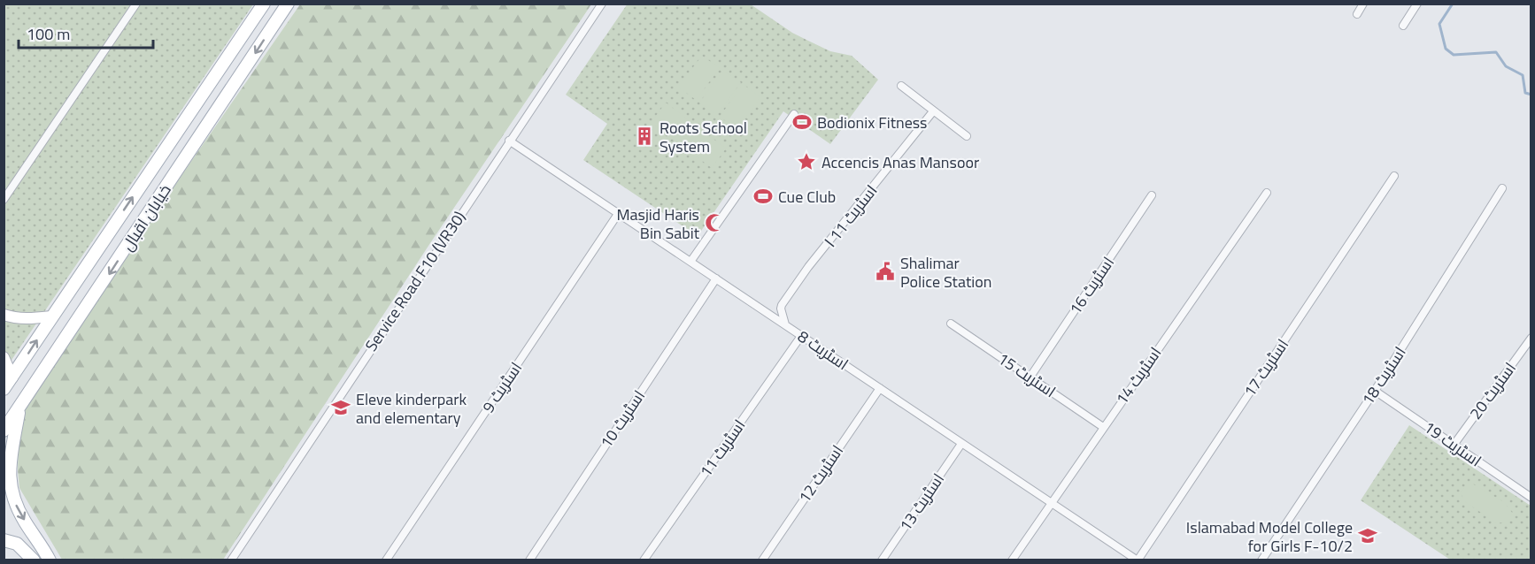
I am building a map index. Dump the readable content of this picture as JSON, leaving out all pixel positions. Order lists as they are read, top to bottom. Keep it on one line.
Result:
{"streets":{"main road":["خیابان اقبال"],"street":["اسٹریٹ 11 ا","Service Road F10 (VR30)","اسٹریٹ 16","اسٹریٹ 8","اسٹریٹ 17","اسٹریٹ 15","اسٹریٹ 14","اسٹریٹ 18","اسٹریٹ 9","اسٹریٹ 20","اسٹریٹ 10","اسٹریٹ 19","اسٹریٹ 11","اسٹریٹ 12","اسٹریٹ 13"]},"crossings":[["اسٹریٹ 11 ا","اسٹریٹ 8"],["Service Road F10 (VR30)","اسٹریٹ 8"],["اسٹریٹ 16","اسٹریٹ 15"],["اسٹریٹ 8","اسٹریٹ 17"],["اسٹریٹ 8","اسٹریٹ 14"],["اسٹریٹ 8","اسٹریٹ 9"],["اسٹریٹ 8","اسٹریٹ 10"],["اسٹریٹ 8","اسٹریٹ 11"],["اسٹریٹ 8","اسٹریٹ 12"],["اسٹریٹ 8","اسٹریٹ 13"],["اسٹریٹ 15","اسٹریٹ 14"],["اسٹریٹ 18","اسٹریٹ 19"],["اسٹریٹ 20","اسٹریٹ 19"]],"places":{"sports":["Bodionix Fitness","Cue Club"],"building":["Roots School System"],"place":["Accencis Anas Mansoor"],"mosque":["Masjid Haris Bin Sabit"],"public building":["Shalimar Police Station"],"school or university":["Eleve kinderpark and elementary","Islamabad Model College for Girls F-10/2"]},"scale_bar":"100 m"}
